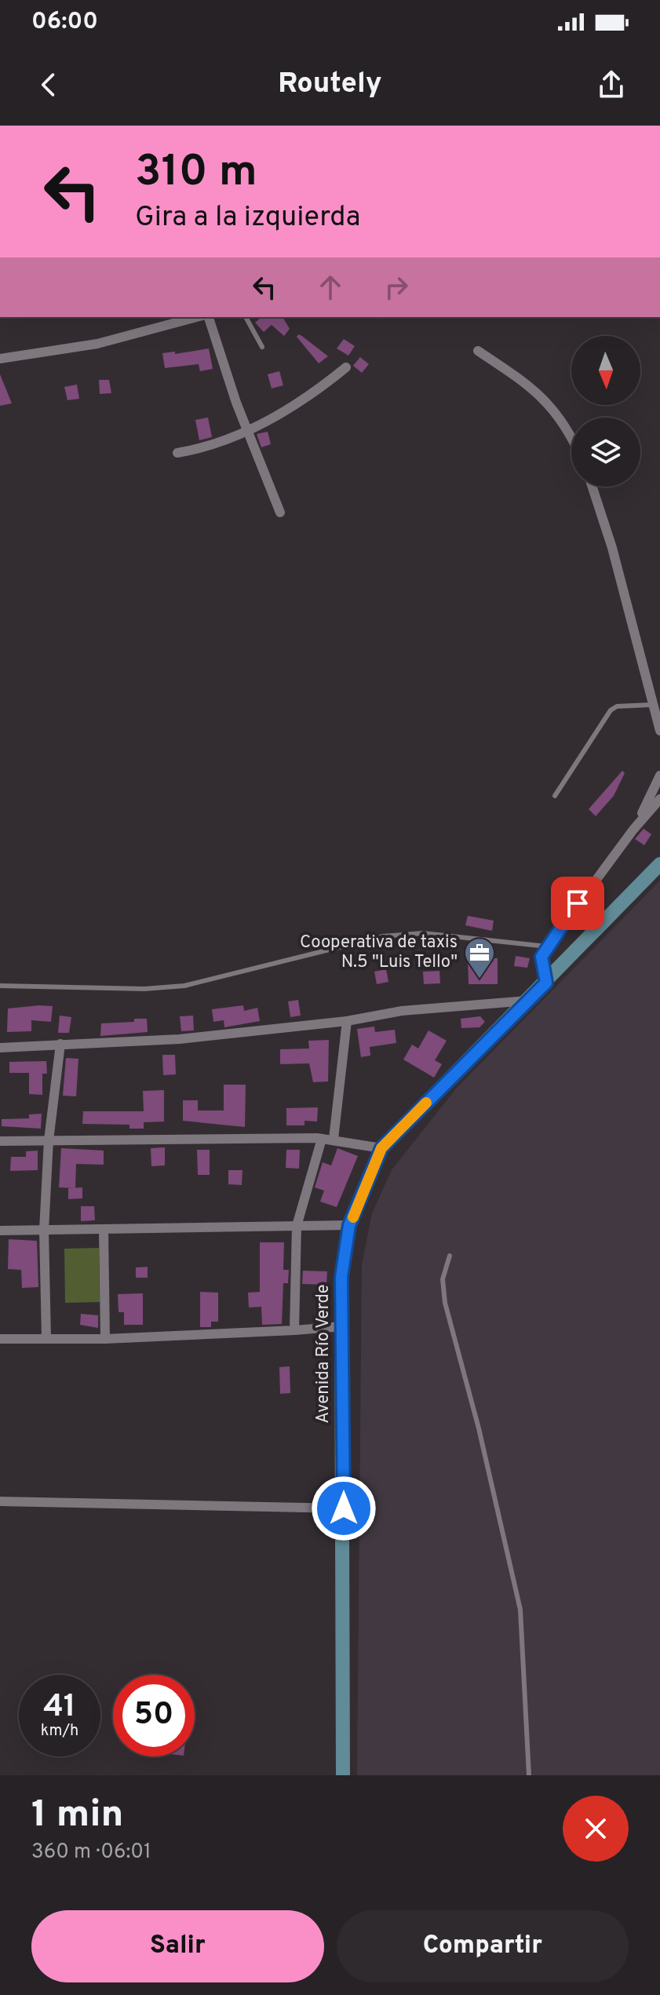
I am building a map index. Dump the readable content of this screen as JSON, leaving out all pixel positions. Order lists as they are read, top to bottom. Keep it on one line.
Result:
{"streets":{"main road":["Avenida Río Verde"]},"places":{"office":["Cooperativa de taxis N.5 \"Luis Tello\""]},"north":"bottom","page":{"status":"06:00","header":"Routely","turn":["310 m","Gira a la izquierda"],"speed":"41 km/h","limit":"50","heading":["1 min","360 m · 06:01"],"buttons":["Salir","Compartir"]}}
